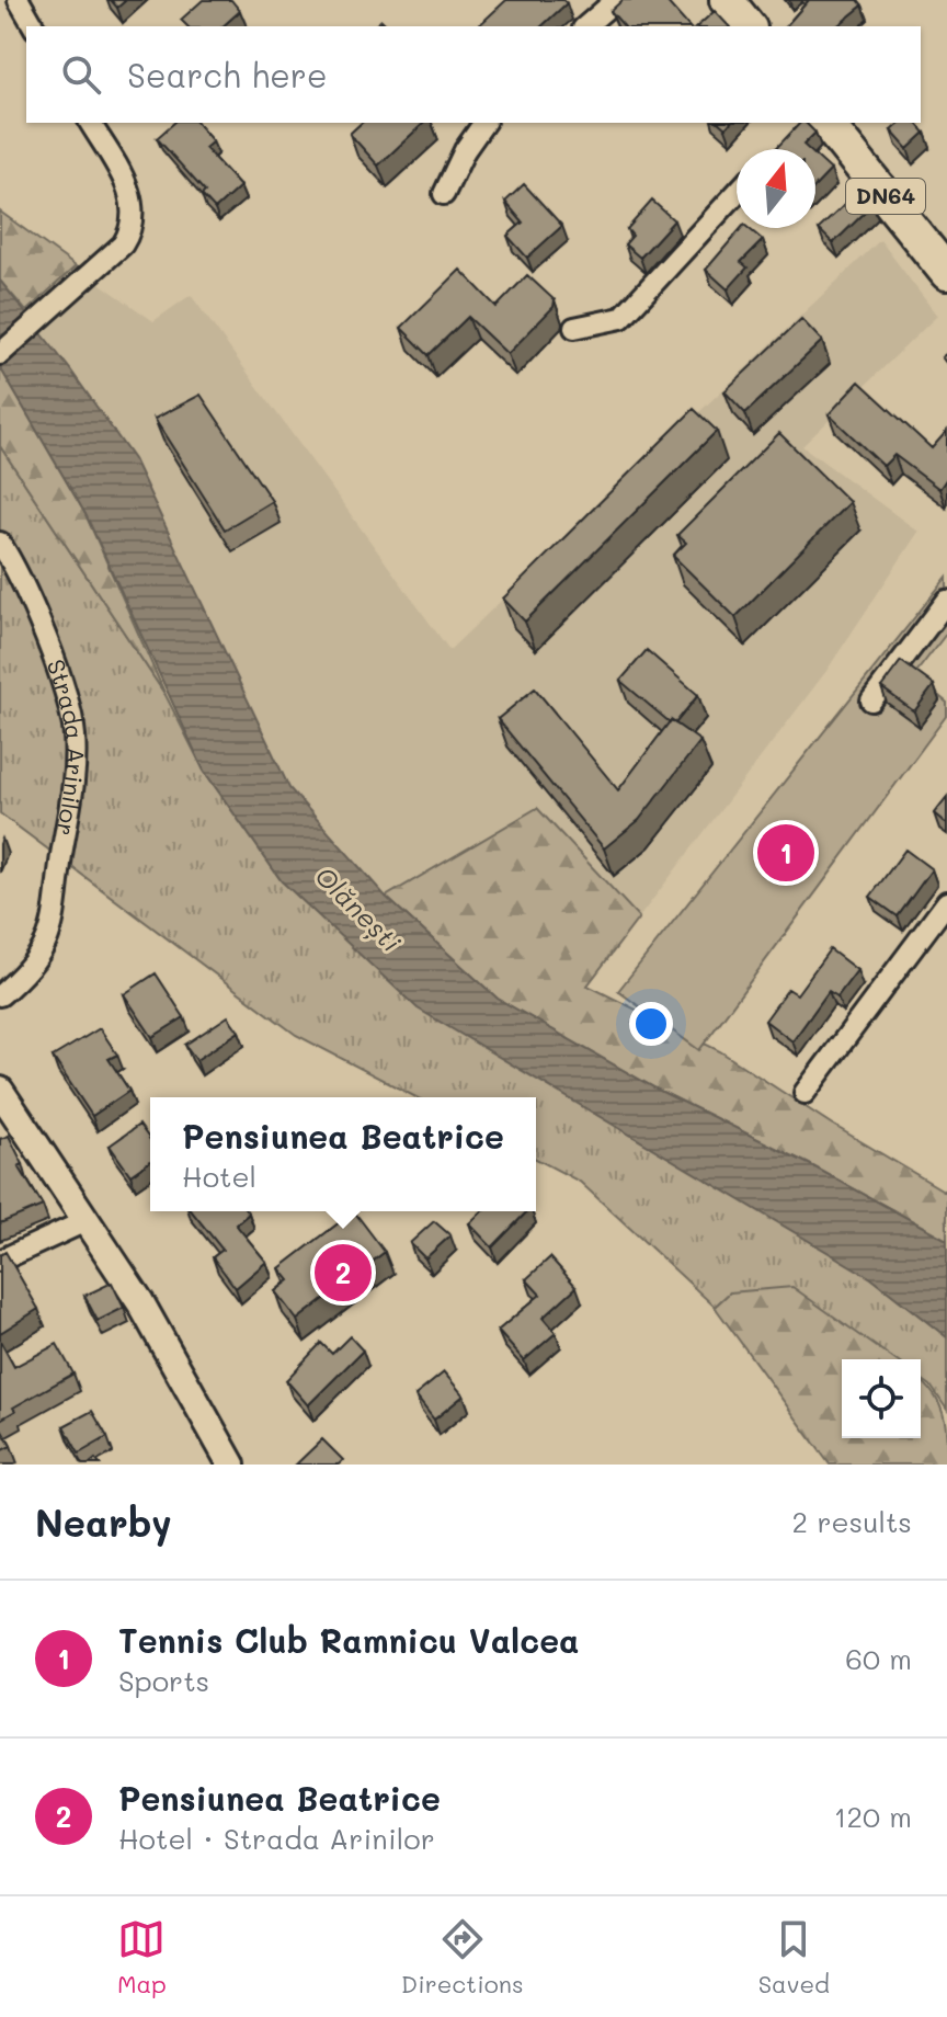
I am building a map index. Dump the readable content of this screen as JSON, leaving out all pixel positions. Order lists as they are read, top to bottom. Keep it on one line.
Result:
{"streets":{"main road":["DN64"],"street":["Strada Arinilor"]},"water":["Olănești"],"north":"top","page":{"search":"Search here","pins":["1","2"],"popup":["Pensiunea Beatrice","Hotel"],"heading":["Nearby","2 results"],"list":[{"mark":"1","name":"Tennis Club Ramnicu Valcea","note":"Sports","value":"60 m"},{"mark":"2","name":"Pensiunea Beatrice","note":"Hotel · Strada Arinilor","value":"120 m"}],"nav":["Map","Directions","Saved"]}}
